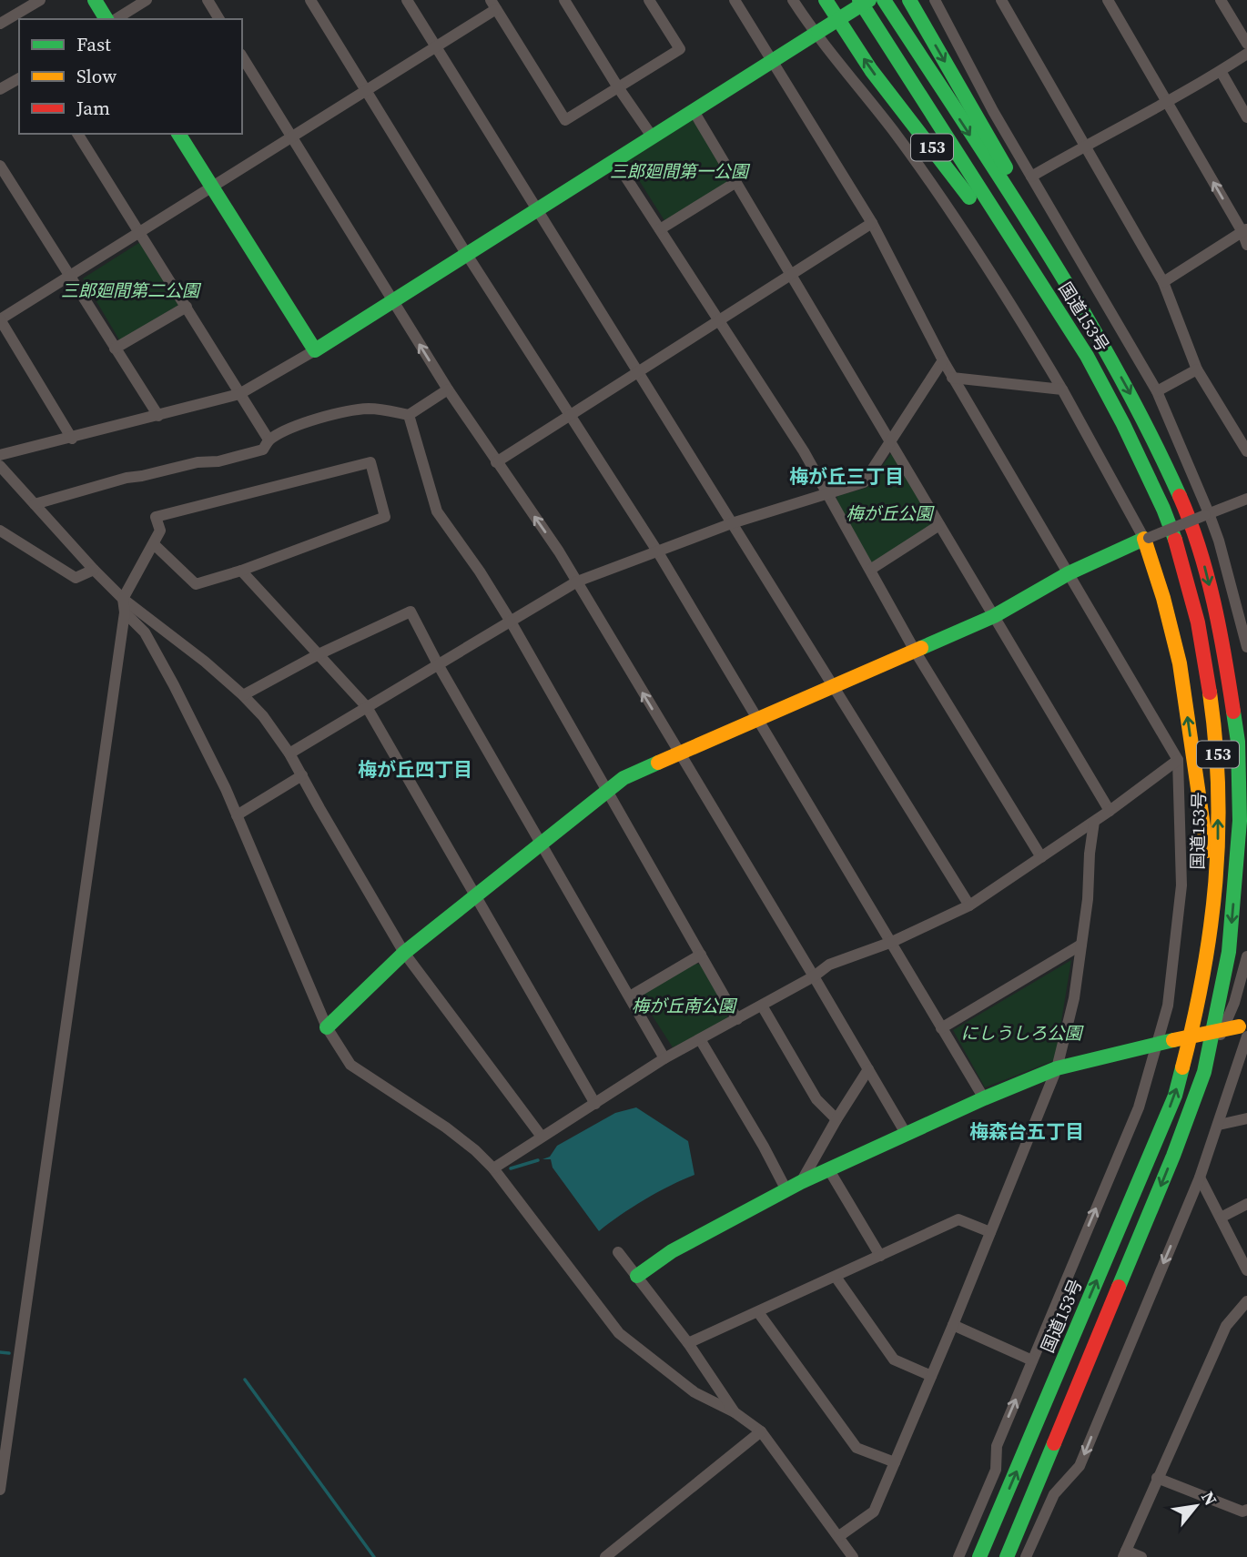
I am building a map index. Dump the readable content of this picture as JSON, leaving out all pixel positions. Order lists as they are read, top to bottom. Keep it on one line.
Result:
{"streets":{"main road":["153","国道153号"]},"crossings":[["153","国道153号"]],"districts":["梅が丘三丁目","梅が丘四丁目","梅森台五丁目"],"parks":["三郎廻間第一公園","三郎廻間第二公園","梅が丘公園","梅が丘南公園","にしうしろ公園"],"legend":["Fast","Slow","Jam"],"north":"top right"}
